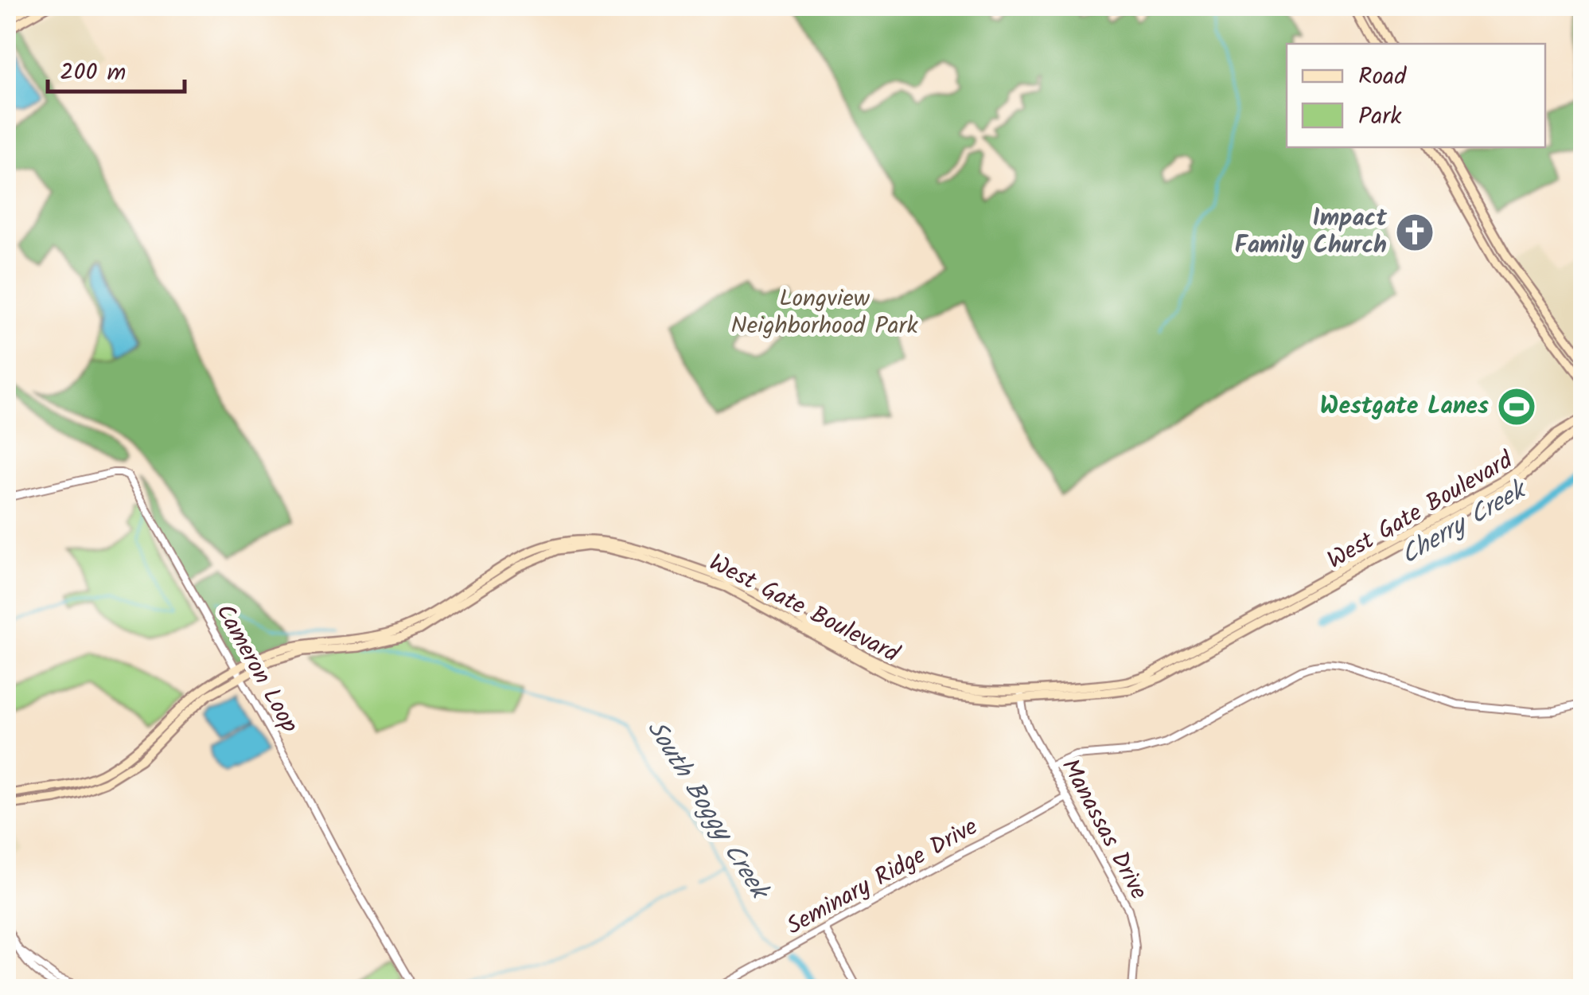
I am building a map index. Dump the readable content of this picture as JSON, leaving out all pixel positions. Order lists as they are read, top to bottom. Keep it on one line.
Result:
{"streets":{"main road":["West Gate Boulevard"],"street":["Cameron Loop","Manassas Drive","Seminary Ridge Drive"]},"crossings":[["West Gate Boulevard","Cameron Loop"],["West Gate Boulevard","Manassas Drive"],["Manassas Drive","Seminary Ridge Drive"]],"water":["Cherry Creek","South Boggy Creek"],"parks":["Longview Neighborhood Park"],"places":{"church":["Impact Family Church"],"sports":["Westgate Lanes"]},"legend":["Road","Park"],"scale_bar":"200 m"}
